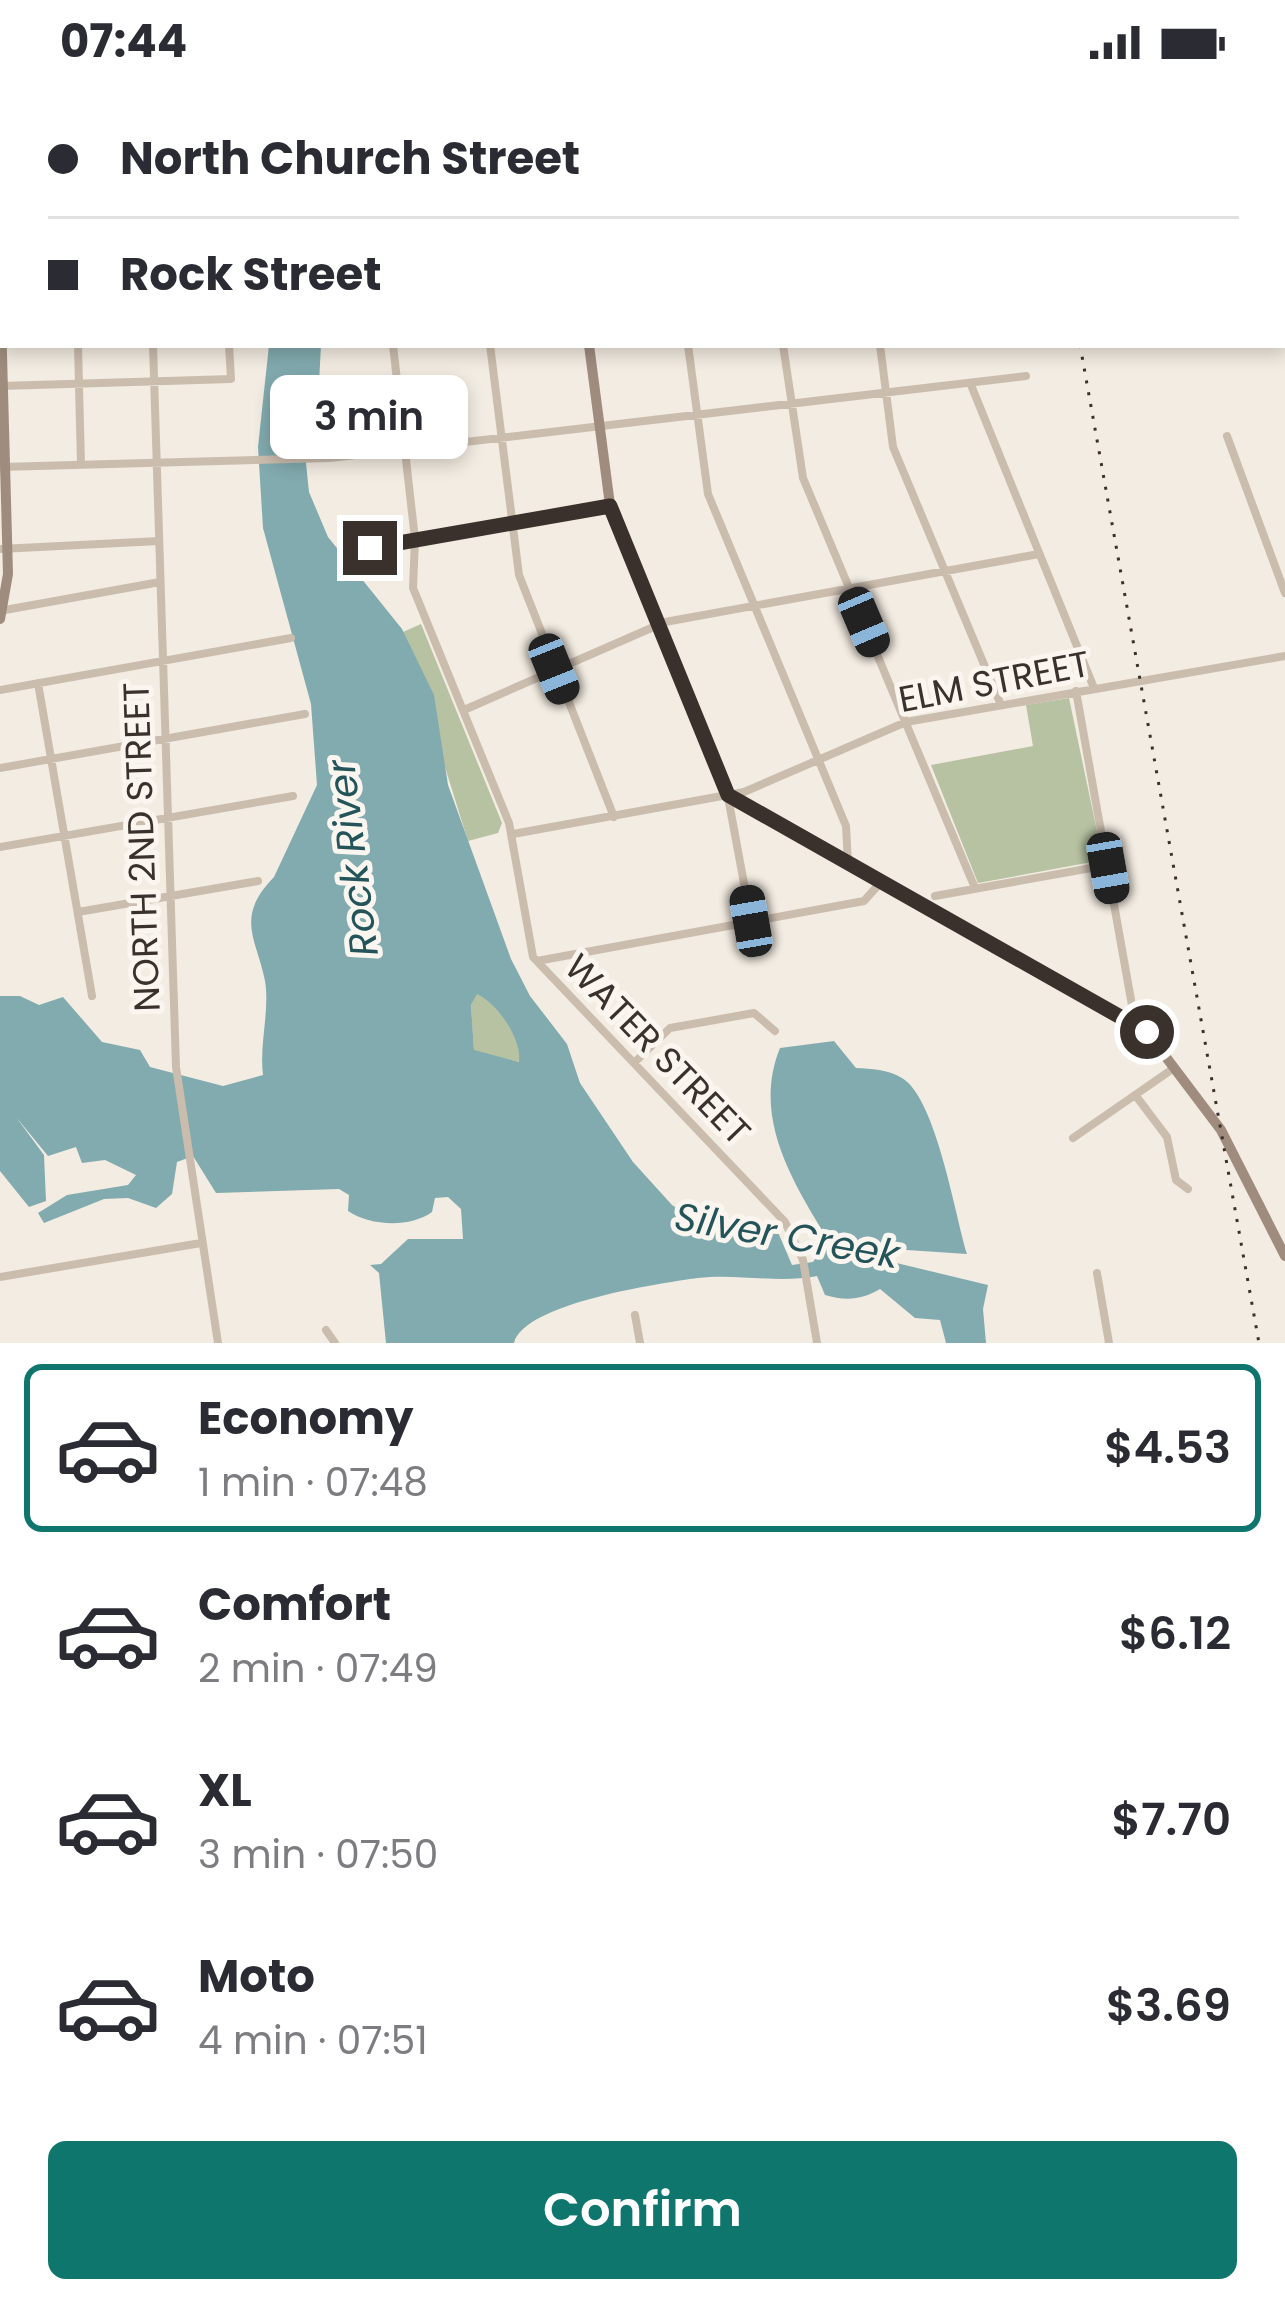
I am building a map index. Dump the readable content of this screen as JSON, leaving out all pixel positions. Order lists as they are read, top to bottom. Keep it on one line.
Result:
{"streets":{"street":["ELM STREET","NORTH 2ND STREET","WATER STREET"]},"crossings":[["ELM STREET","WATER STREET"]],"water":["Rock River","Silver Creek"],"page":{"status":"07:44","banner":["North Church Street","Rock Street"],"bubble":"3 min","list":[{"name":"Economy","note":"1 min · 07:48","value":"$4.53"},{"name":"Comfort","note":"2 min · 07:49","value":"$6.12"},{"name":"XL","note":"3 min · 07:50","value":"$7.70"},{"name":"Moto","note":"4 min · 07:51","value":"$3.69"}],"buttons":"Confirm"}}
